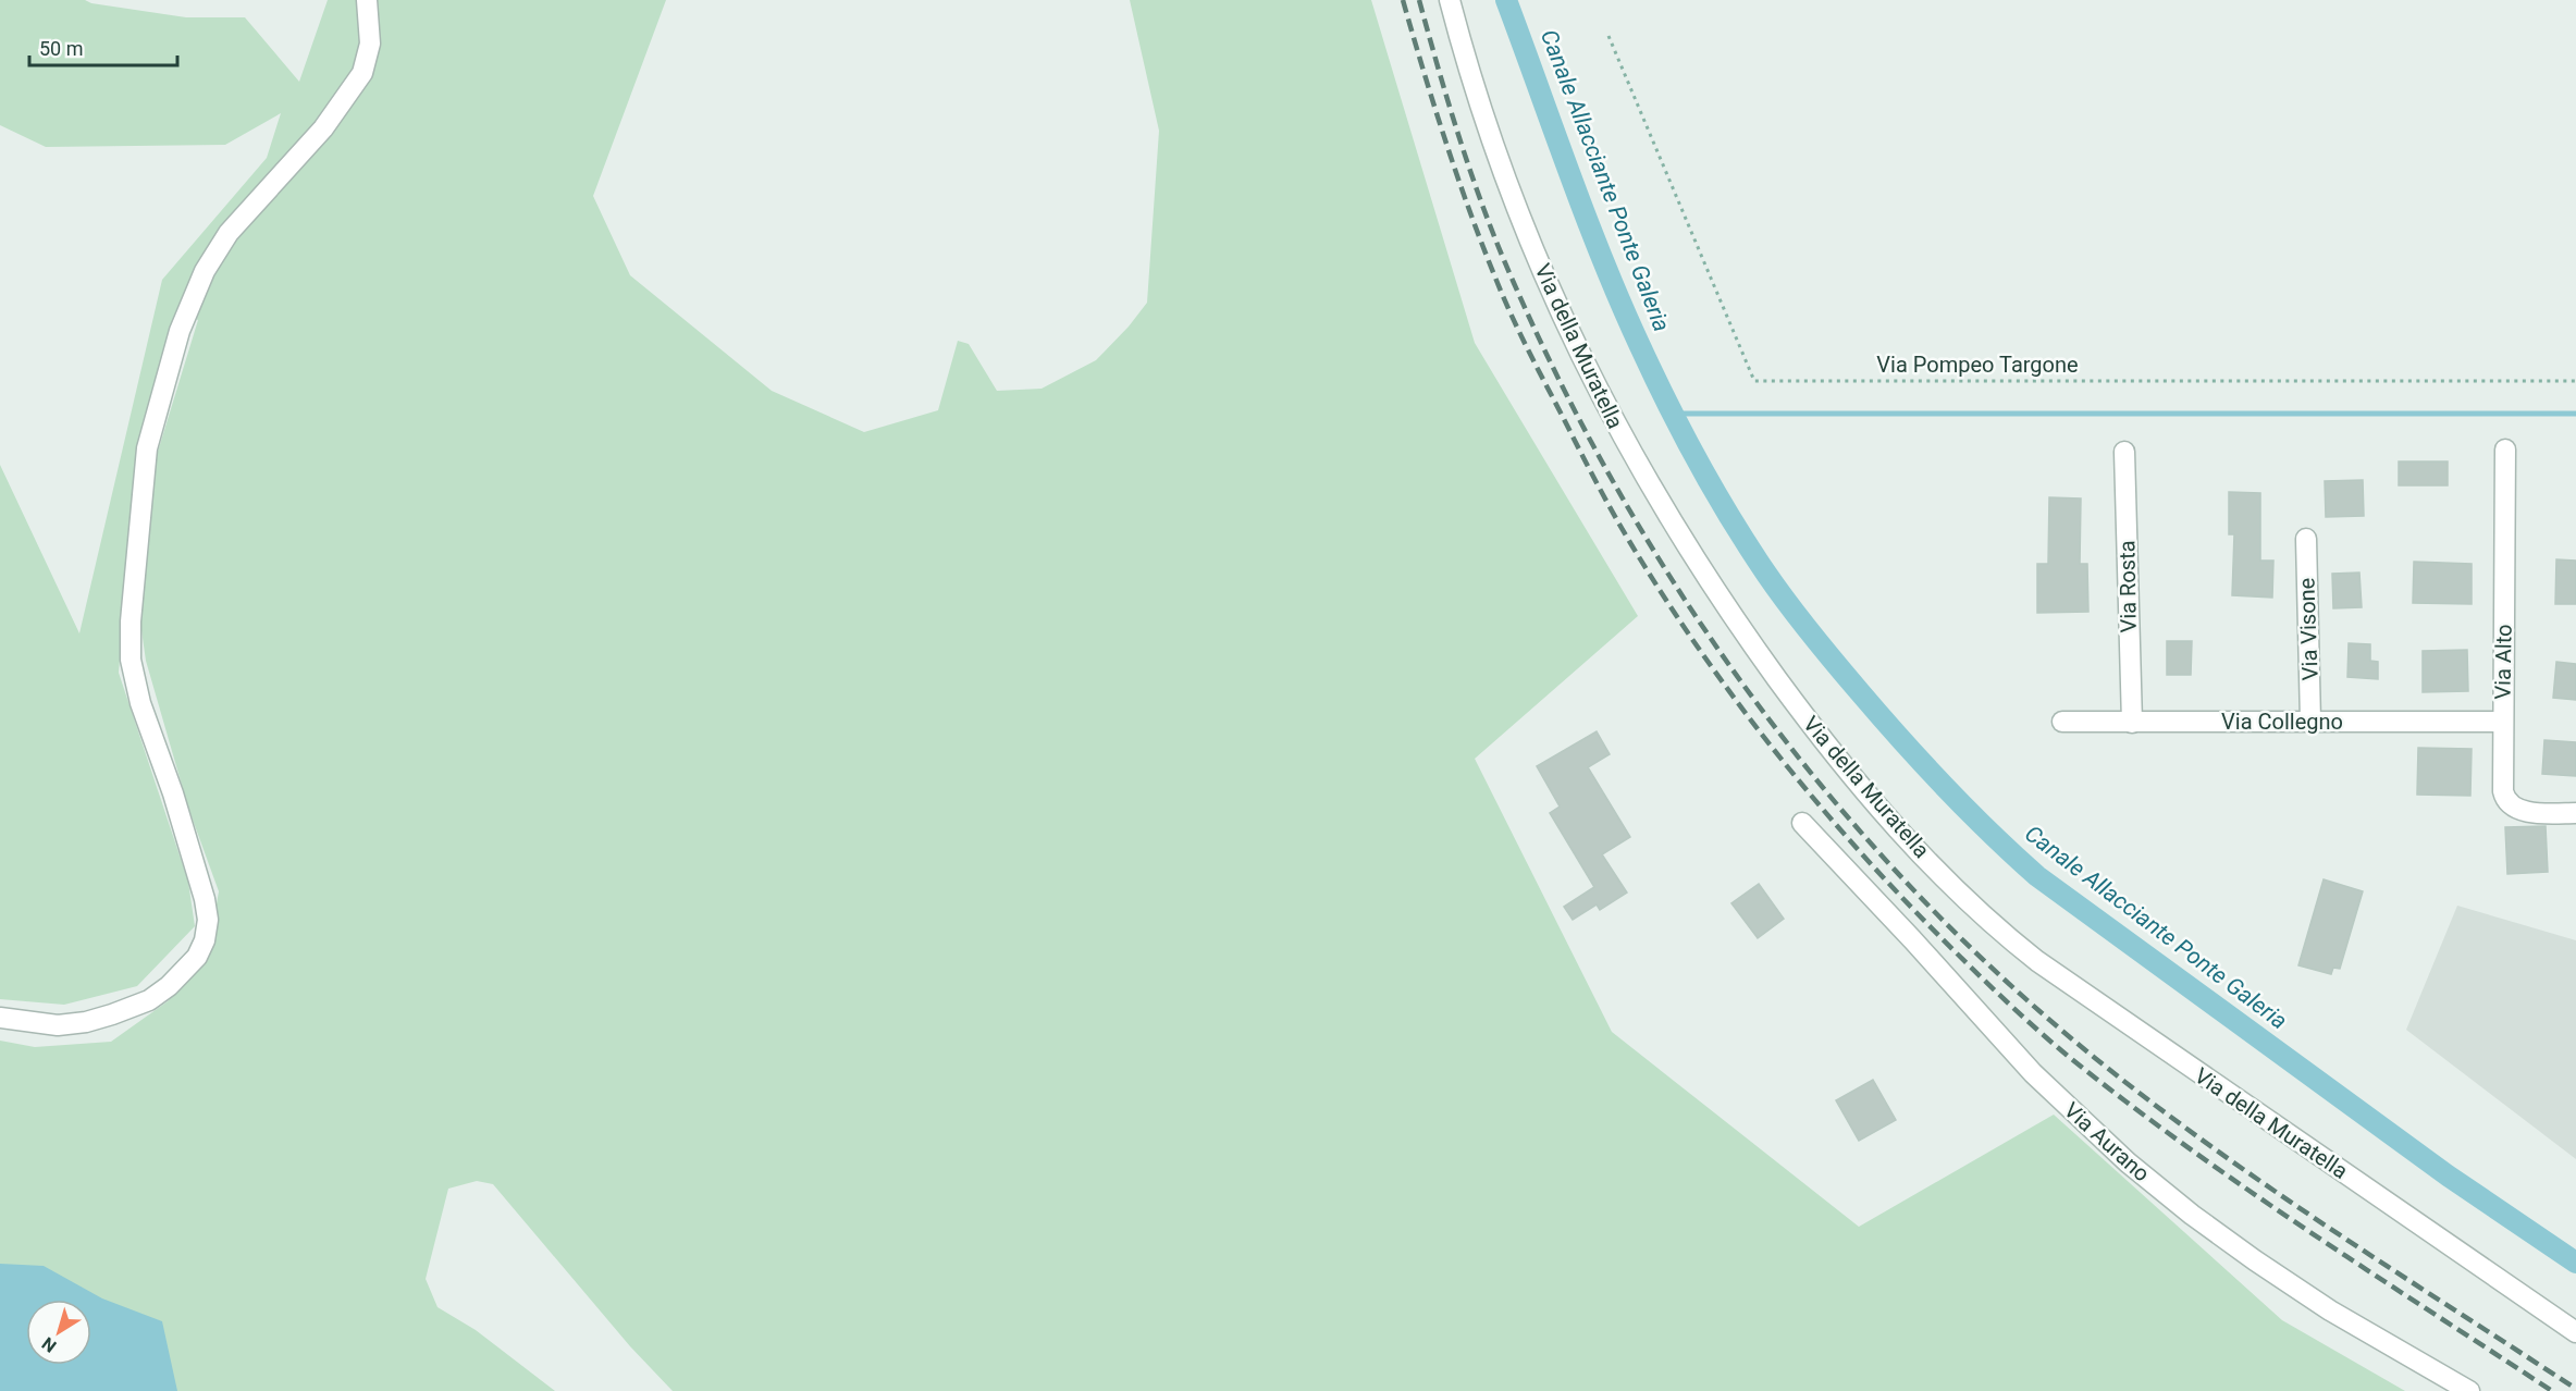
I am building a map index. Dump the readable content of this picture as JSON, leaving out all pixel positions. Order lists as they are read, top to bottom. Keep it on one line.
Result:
{"streets":{"street":["Via della Muratella","Via Rosta","Via Visone","Via Alto","Via Collegno","Via Aurano"],"path":["Via Pompeo Targone"]},"crossings":[["Via Rosta","Via Collegno"],["Via Visone","Via Collegno"],["Via Alto","Via Collegno"]],"water":["Canale Allacciante Ponte Galeria"],"scale_bar":"50 m","north":"bottom left"}
